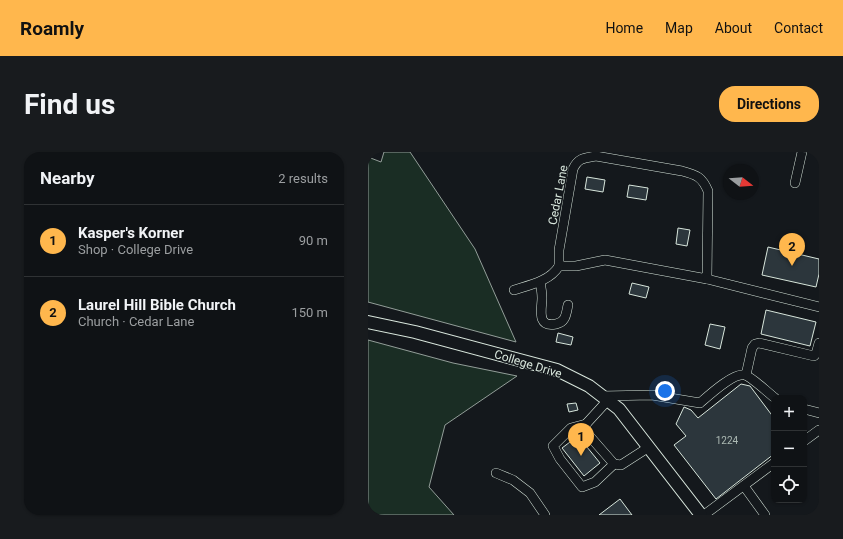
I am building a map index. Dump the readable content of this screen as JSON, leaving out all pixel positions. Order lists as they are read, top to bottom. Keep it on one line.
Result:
{"streets":{"main road":["College Drive"],"street":["Cedar Lane"]},"house_numbers":["1224"],"north":"right","page":{"header":"Roamly","nav":["Home","Map","About","Contact"],"buttons":"Directions","title":"Find us","heading":["Nearby","2 results"],"list":[{"mark":"1","name":"Kasper's Korner","note":"Shop · College Drive","value":"90 m"},{"mark":"2","name":"Laurel Hill Bible Church","note":"Church · Cedar Lane","value":"150 m"}],"pins":["2","1"],"map_buttons":["+","−"]}}
